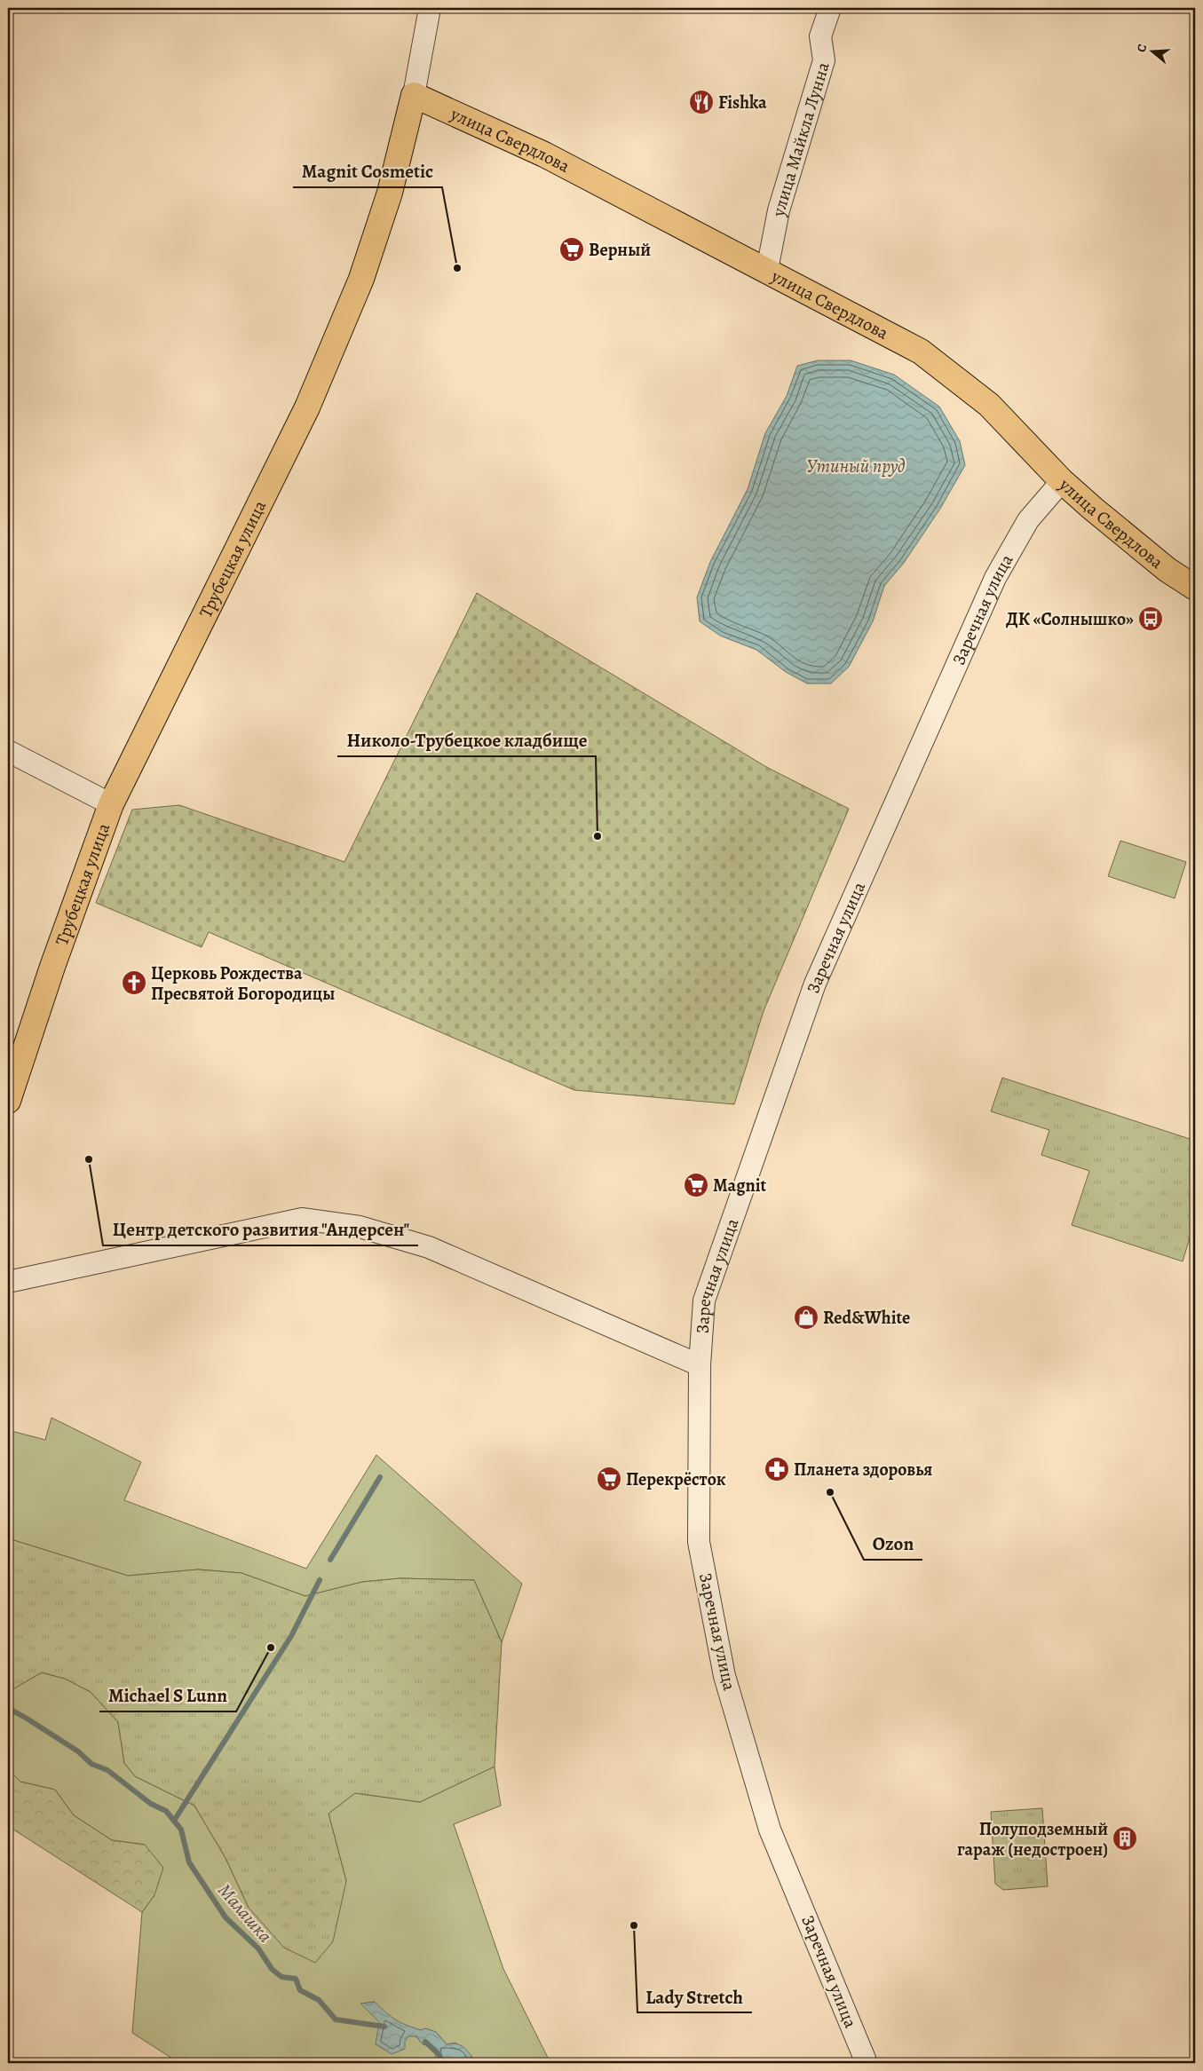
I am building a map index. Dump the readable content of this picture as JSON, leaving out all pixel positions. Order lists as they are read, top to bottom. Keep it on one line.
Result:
{"streets":{"main road":["улица Свердлова","Трубецкая улица"],"street":["улица Майкла Лунна","Заречная улица"]},"crossings":[["улица Майкла Лунна","улица Свердлова"],["улица Свердлова","Трубецкая улица"],["улица Свердлова","Заречная улица"]],"water":["Утиный пруд","Малашка"],"places":{"restaurant":["Fishka"],"supermarket":["Верный","Magnit","Перекрёсток"],"other":["Magnit Cosmetic","Николо-Трубецкое кладбище","Центр детского развития \"Андерсен\"","Ozon","Michael S Lunn","Lady Stretch"],"bus stop":["ДК «Солнышко»"],"church":["Церковь Рождества Пресвятой Богородицы"],"shop":["Red&White"],"pharmacy":["Планета здоровья"],"building":["Полуподземный гараж (недостроен)"]},"north":"left"}
